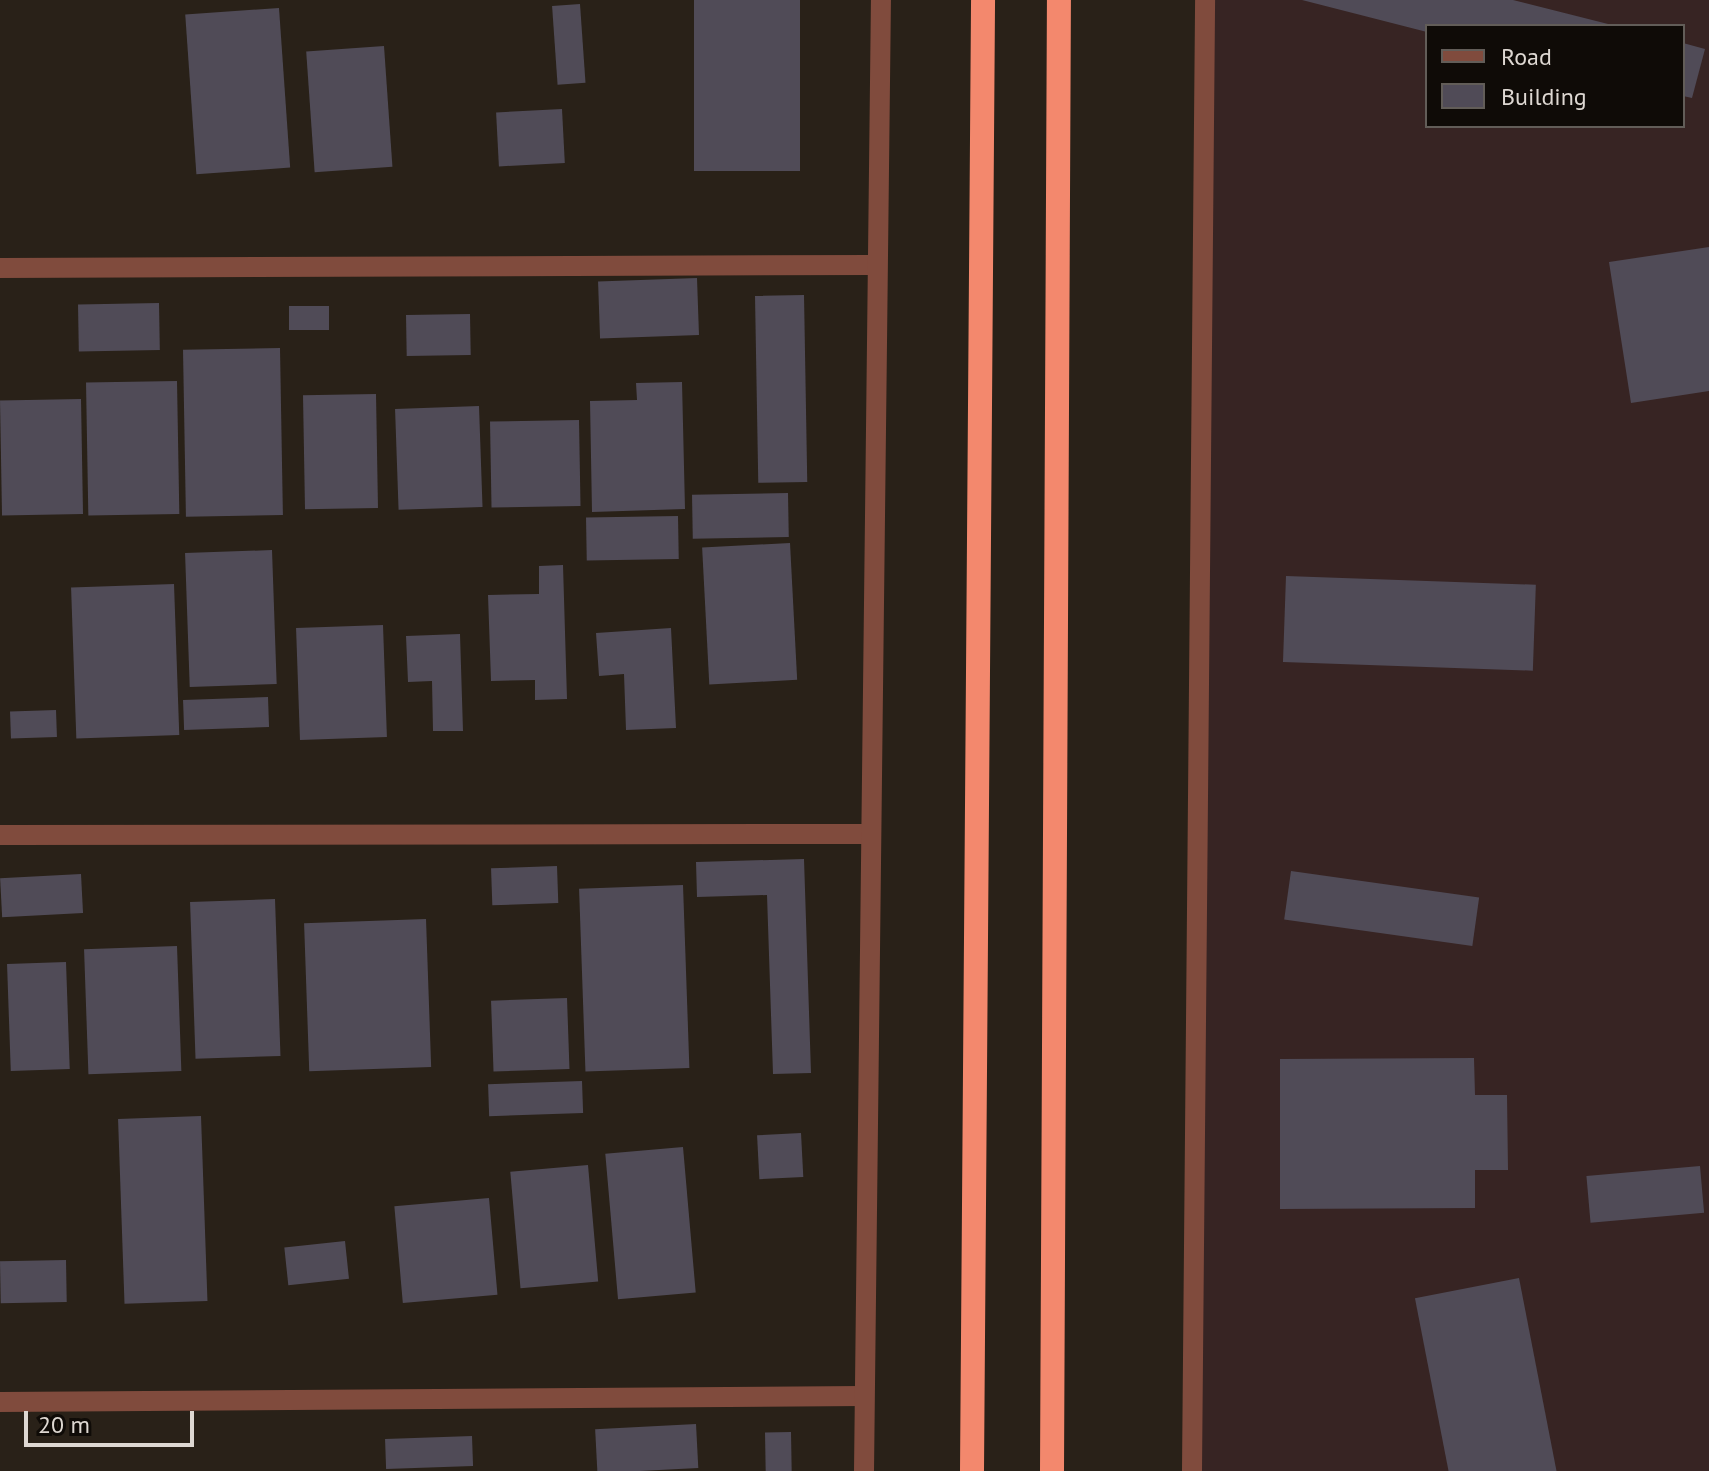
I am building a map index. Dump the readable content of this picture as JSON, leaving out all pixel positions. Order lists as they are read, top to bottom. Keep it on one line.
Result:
{"legend":["Road","Building"],"scale_bar":"20 m"}
